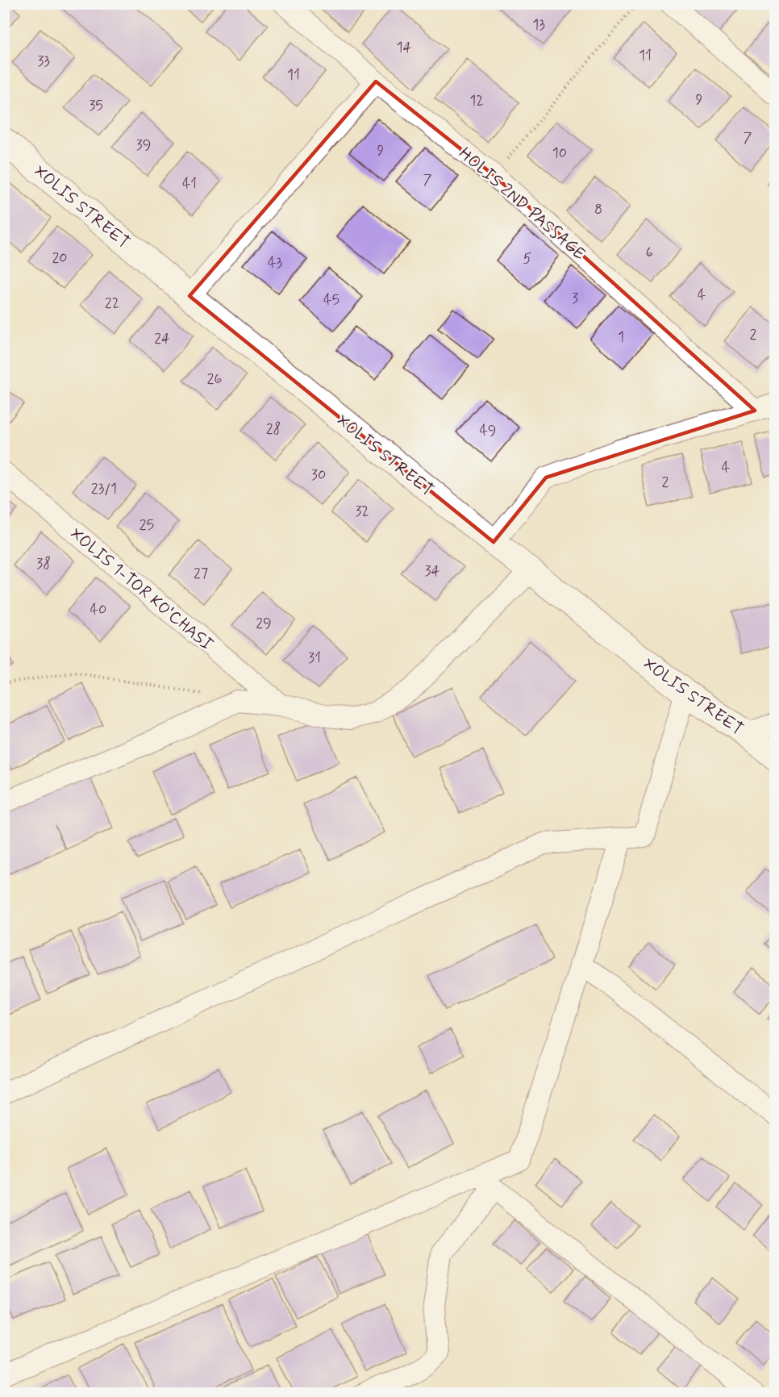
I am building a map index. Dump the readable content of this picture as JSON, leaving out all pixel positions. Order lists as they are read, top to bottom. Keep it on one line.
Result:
{"streets":{"street":["HOLIS 2ND PASSAGE","XOLIS STREET","XOLIS 1-TOR KO'CHASI"]},"house_numbers":["13","14","11","33","11","9","12","35","7","39","9","10","7","41","8","6","20","5","43","4","3","45","22","2","1","24","26","28","49","4","30","2","23/1","32","25","38","34","27","40","29","31"]}
